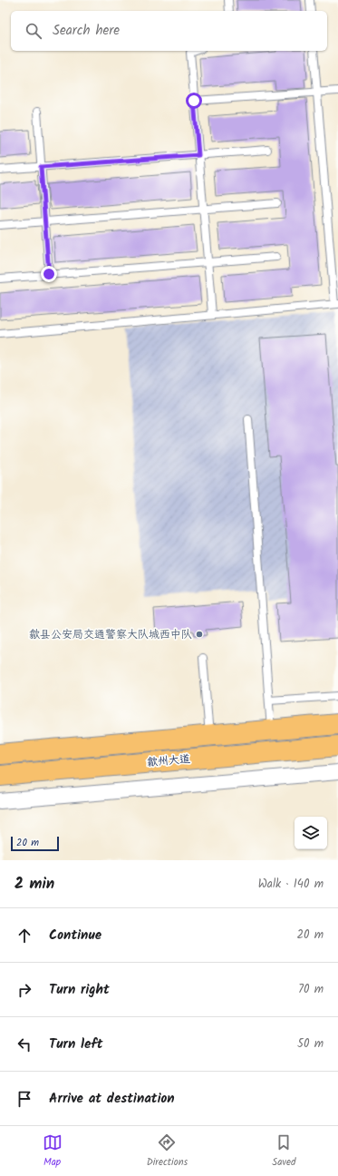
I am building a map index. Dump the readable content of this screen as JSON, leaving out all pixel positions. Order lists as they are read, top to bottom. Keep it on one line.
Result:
{"streets":{"highway":["歙州大道"]},"places":["歙县公安局交通警察大队城西中队"],"scale_bar":"20 m","page":{"search":"Search here","scale":"20 m","heading":["2 min","Walk · 140 m"],"list":[["Continue","20 m"],["Turn right","70 m"],["Turn left","50 m"],"Arrive at destination"],"nav":["Map","Directions","Saved"]}}
